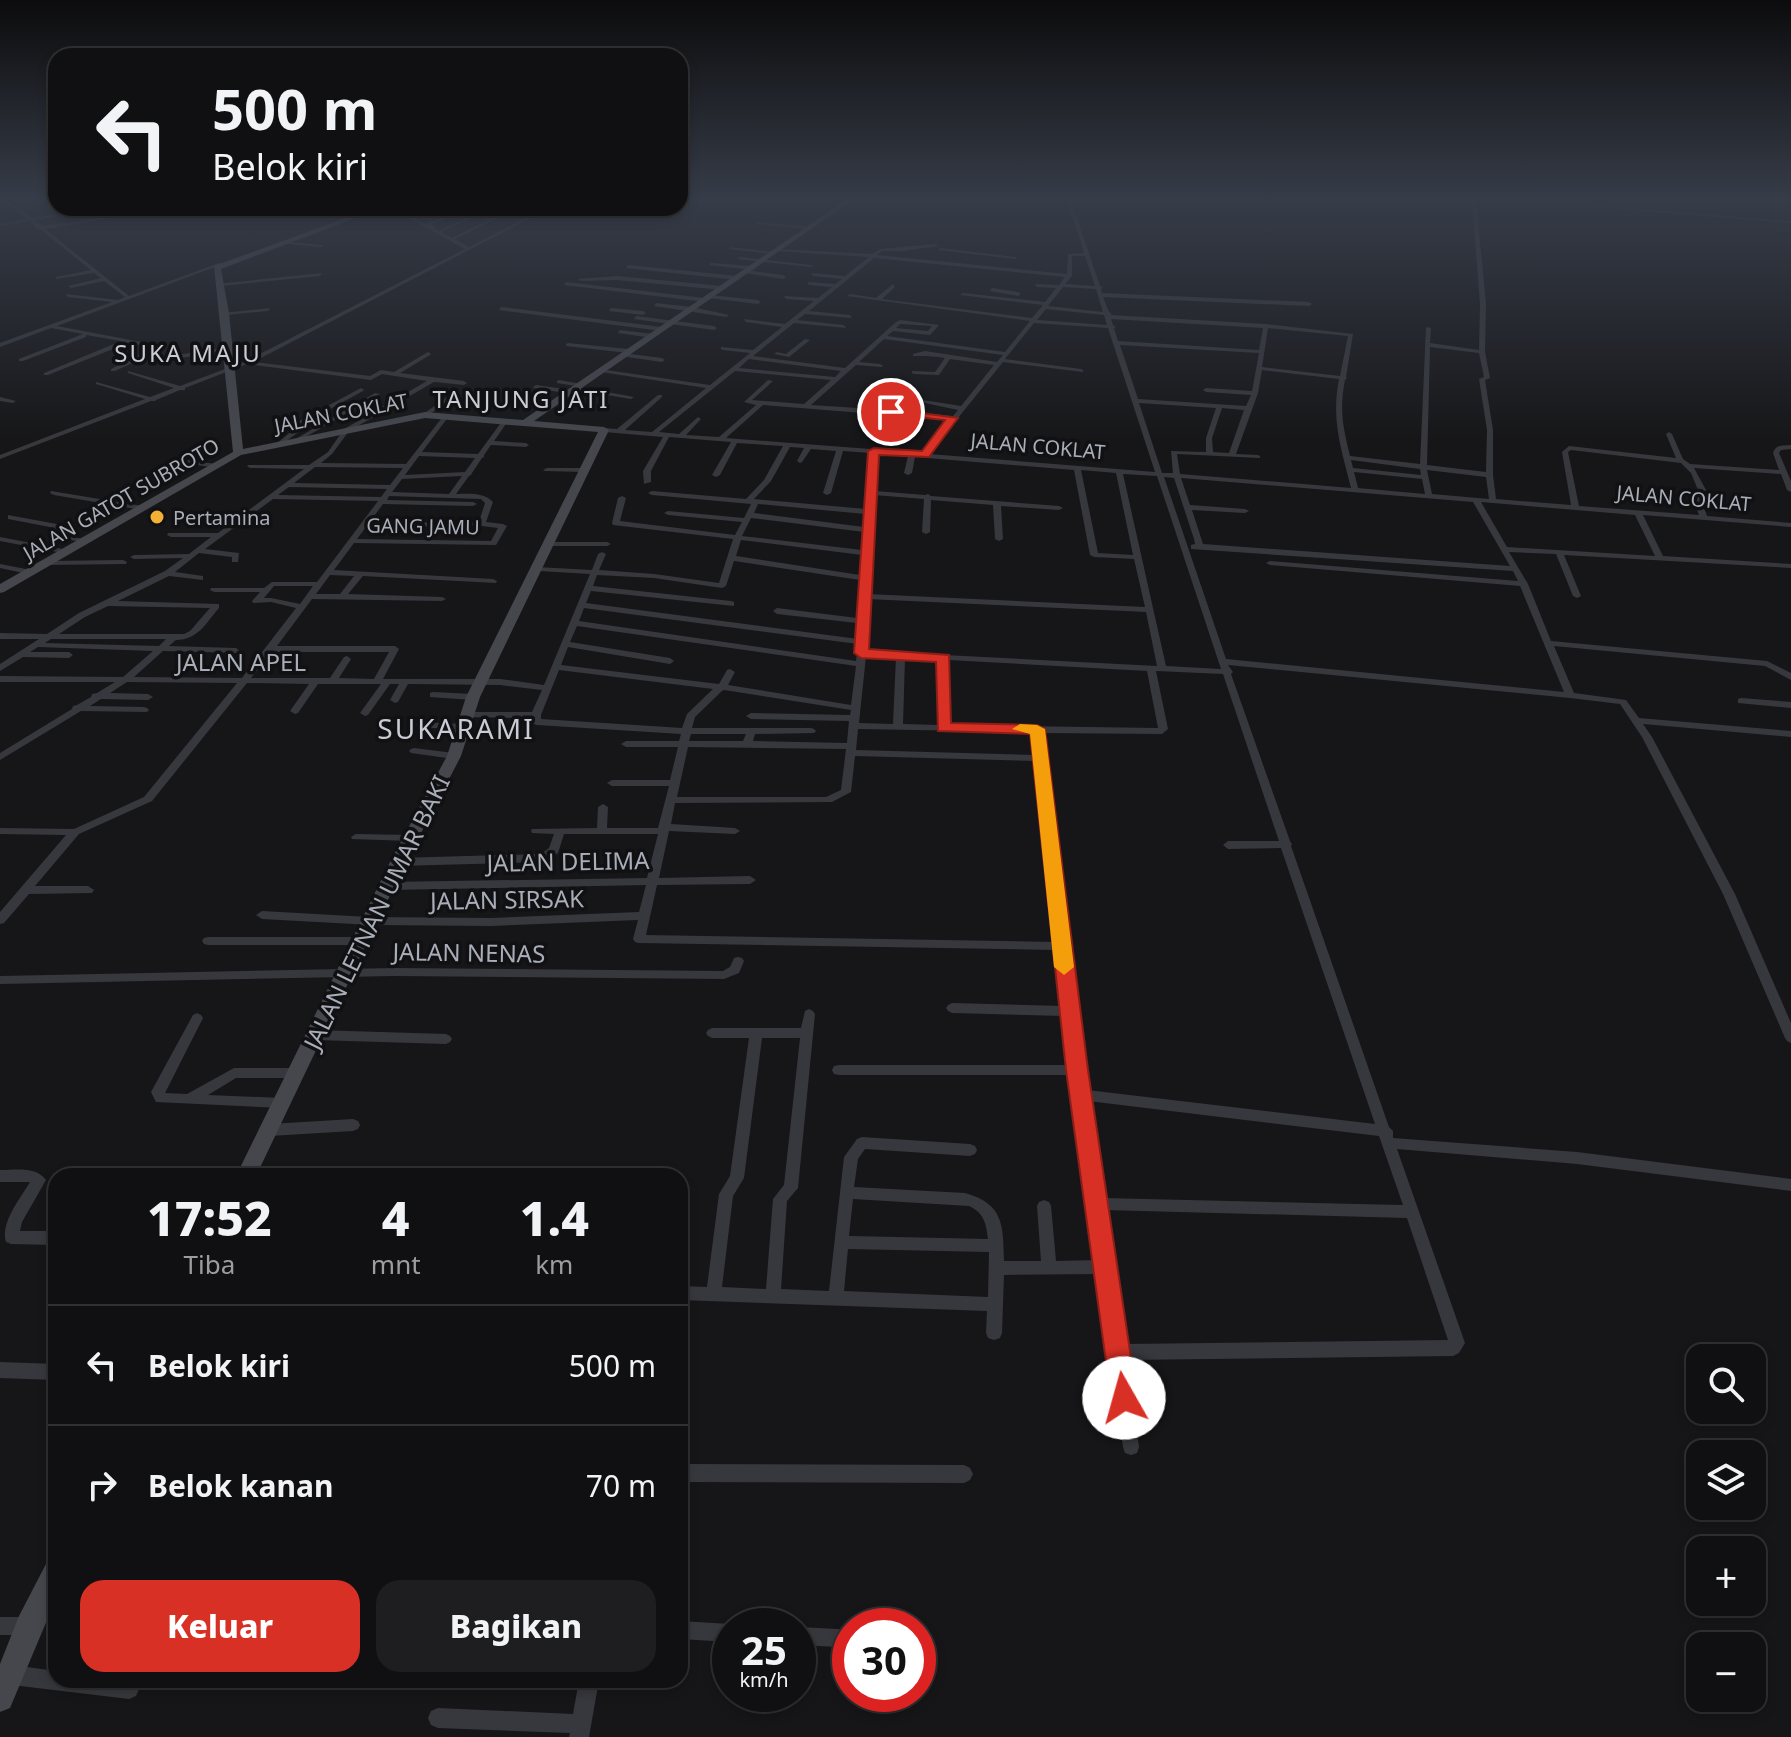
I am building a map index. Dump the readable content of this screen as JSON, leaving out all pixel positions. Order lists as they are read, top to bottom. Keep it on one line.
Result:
{"streets":{"street":["JALAN COKLAT","JALAN GATOT SUBROTO","GANG JAMU","JALAN APEL","JALAN DELIMA","JALAN SIRSAK","JALAN LETNAN UMAR BAKI","JALAN NENAS"]},"crossings":[["JALAN COKLAT","JALAN GATOT SUBROTO"],["JALAN COKLAT","JALAN LETNAN UMAR BAKI"],["JALAN APEL","JALAN LETNAN UMAR BAKI"],["JALAN DELIMA","JALAN LETNAN UMAR BAKI"],["JALAN SIRSAK","JALAN LETNAN UMAR BAKI"],["JALAN LETNAN UMAR BAKI","JALAN NENAS"]],"districts":["SUKA MAJU","TANJUNG JATI","SUKARAMI"],"places":["Pertamina"],"page":{"turn":["500 m","Belok kiri"],"eta":["17:52","Tiba","4","mnt","1.4","km"],"list":[{"name":"Belok kiri","value":"500 m"},{"name":"Belok kanan","value":"70 m"}],"map_buttons":["+","−"],"buttons":["Keluar","Bagikan"],"speed":"25 km/h","limit":"30"}}
